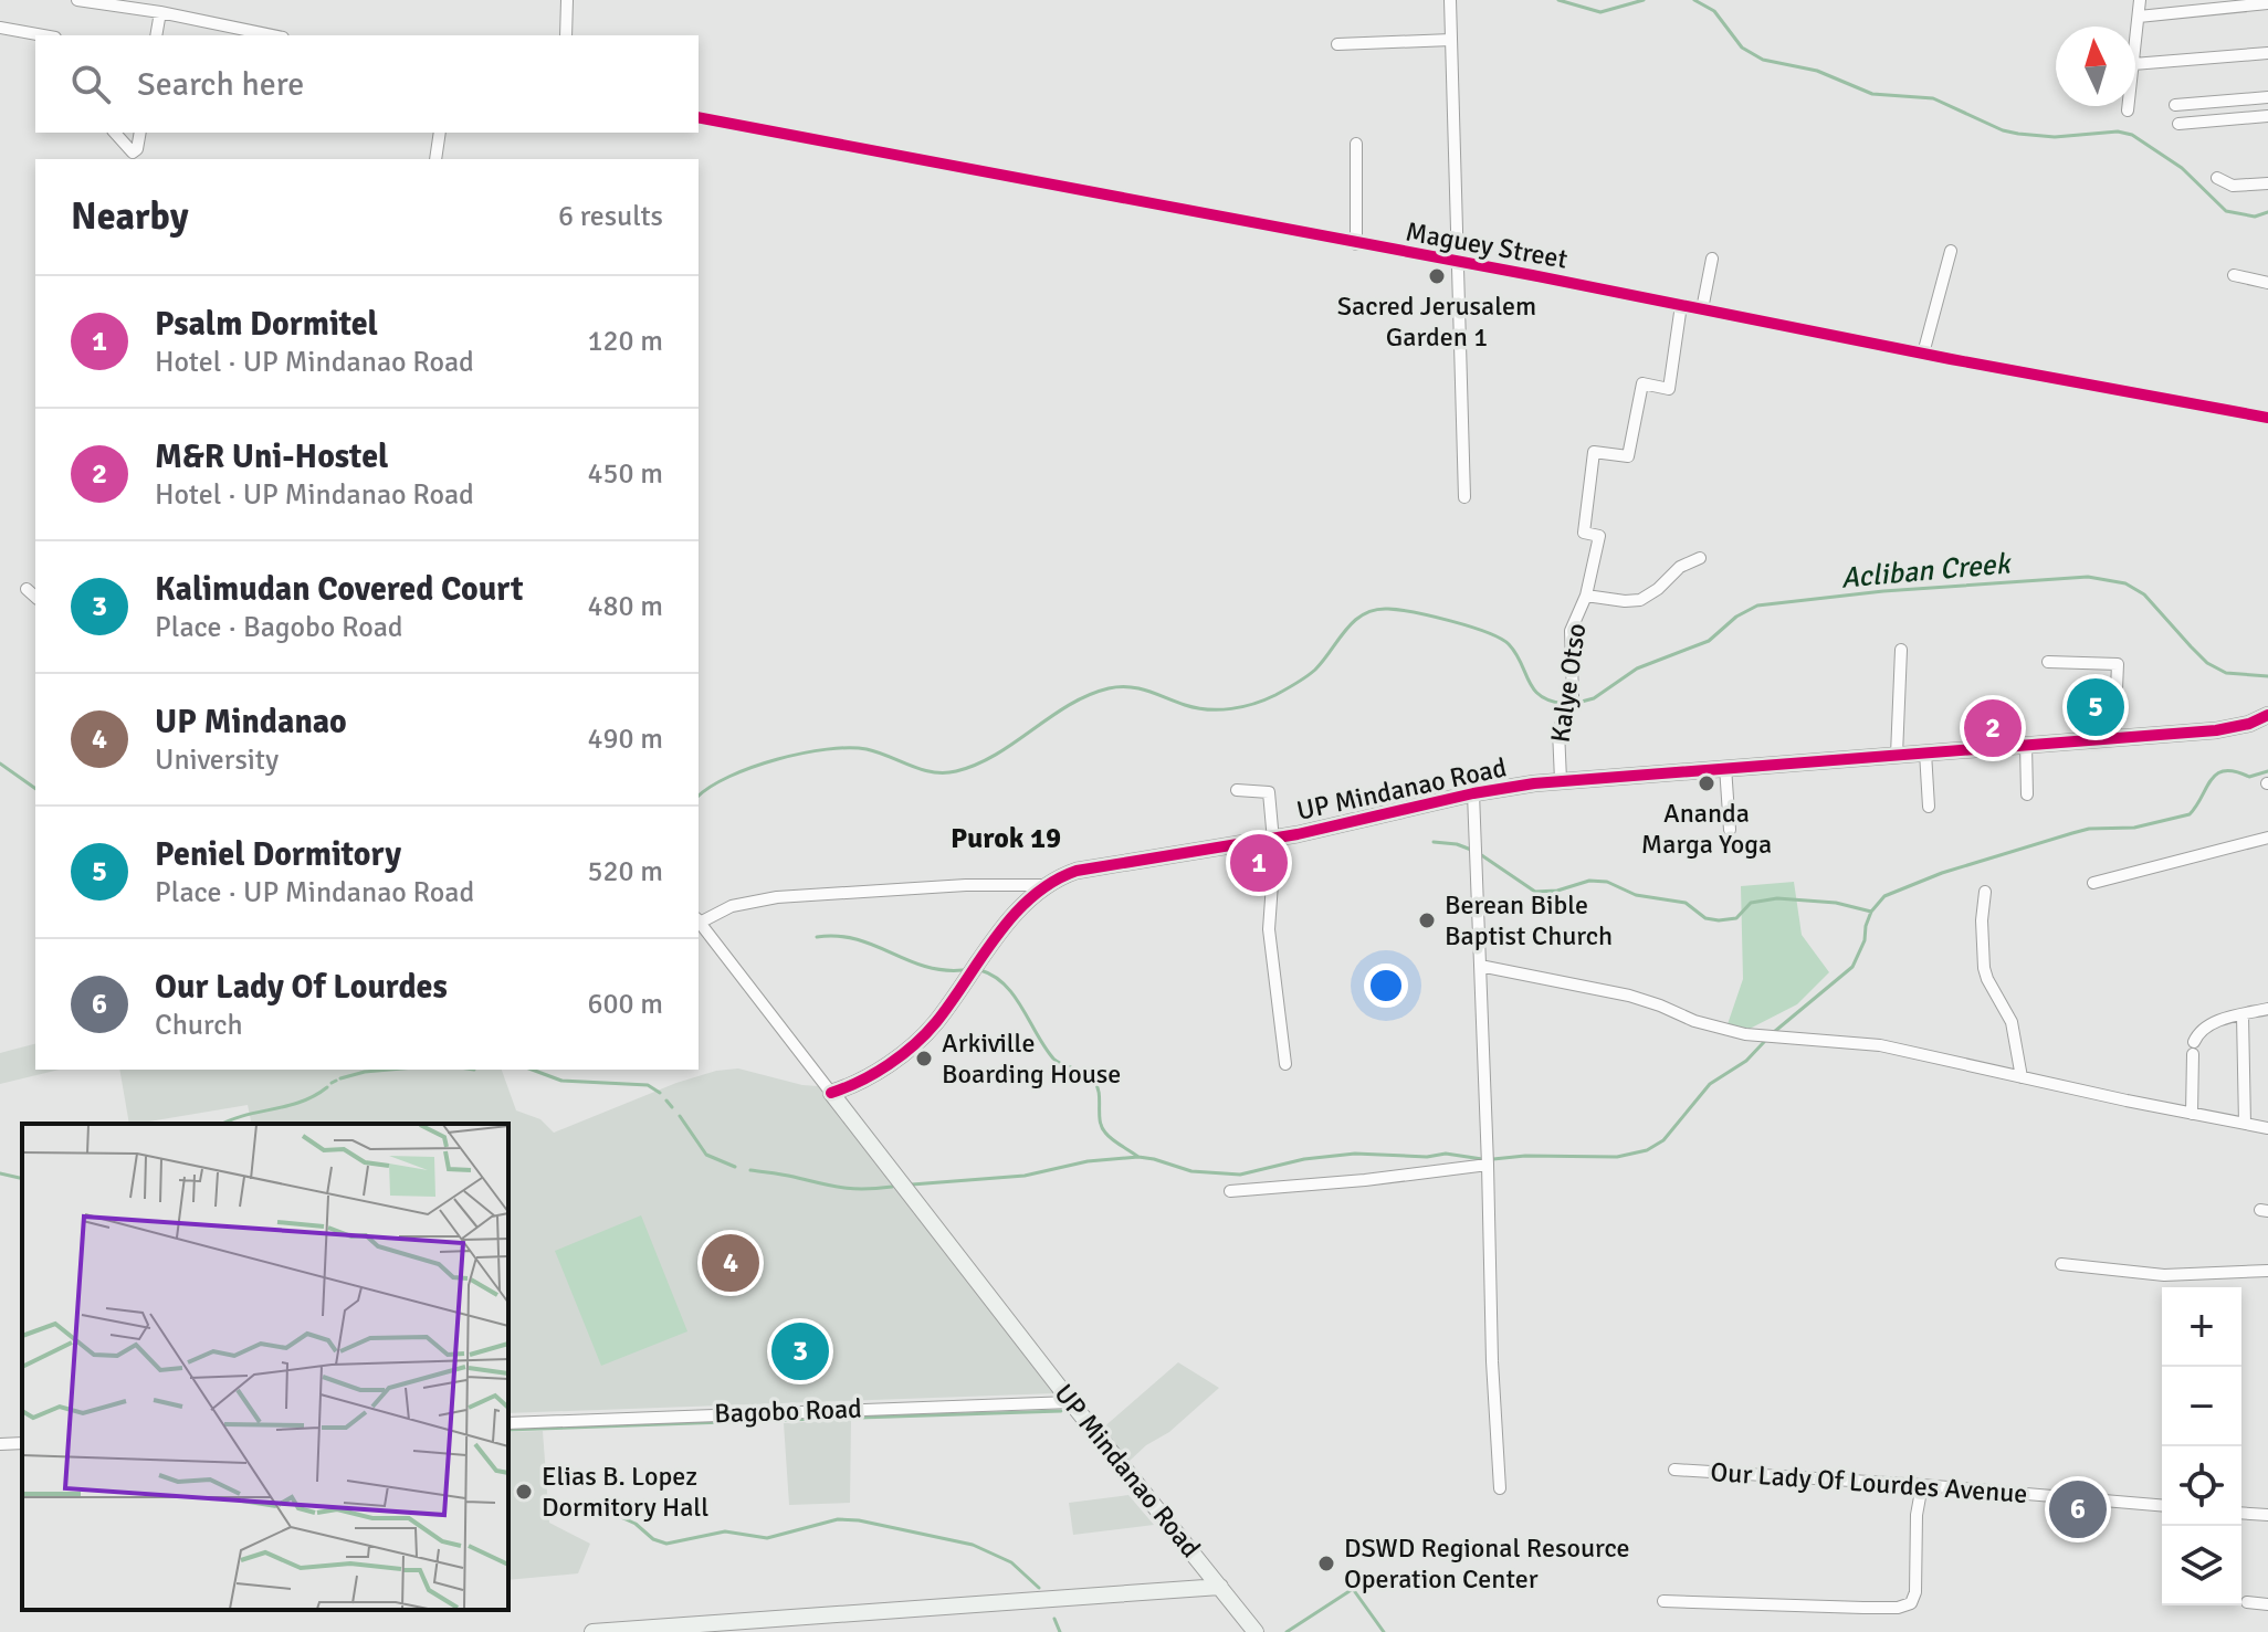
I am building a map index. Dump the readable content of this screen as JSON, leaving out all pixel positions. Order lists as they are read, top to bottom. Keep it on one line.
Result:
{"streets":{"street":["Maguey Street","Kalye Otso","UP Mindanao Road","Bagobo Road","Our Lady Of Lourdes Avenue"]},"crossings":[["Maguey Street","Kalye Otso"],["Kalye Otso","UP Mindanao Road"],["UP Mindanao Road","Bagobo Road"]],"districts":["Purok 19"],"water":["Acliban Creek"],"places":["Sacred Jerusalem Garden 1","Ananda Marga Yoga","Berean Bible Baptist Church","Arkiville Boarding House","Elias B. Lopez Dormitory Hall","DSWD Regional Resource Operation Center"],"north":"top","page":{"search":"Search here","heading":["Nearby","6 results"],"list":[{"mark":"1","name":"Psalm Dormitel","note":"Hotel · UP Mindanao Road","value":"120 m"},{"mark":"2","name":"M&R Uni-Hostel","note":"Hotel · UP Mindanao Road","value":"450 m"},{"mark":"3","name":"Kalimudan Covered Court","note":"Place · Bagobo Road","value":"480 m"},{"mark":"4","name":"UP Mindanao","note":"University","value":"490 m"},{"mark":"5","name":"Peniel Dormitory","note":"Place · UP Mindanao Road","value":"520 m"},{"mark":"6","name":"Our Lady Of Lourdes","note":"Church","value":"600 m"}],"pins":["5","2","1","4","3","6"],"map_buttons":["+","−"]}}
